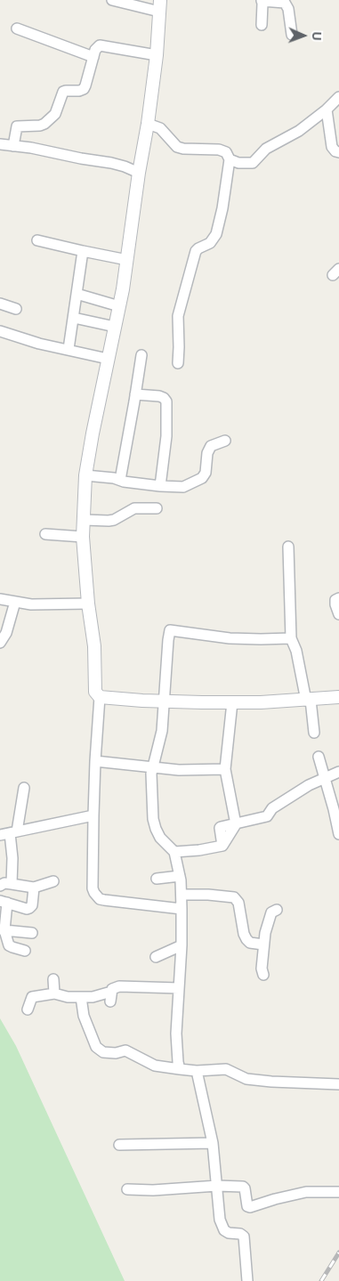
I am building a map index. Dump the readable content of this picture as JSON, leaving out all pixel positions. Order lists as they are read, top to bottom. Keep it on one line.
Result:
{"north":"right"}
